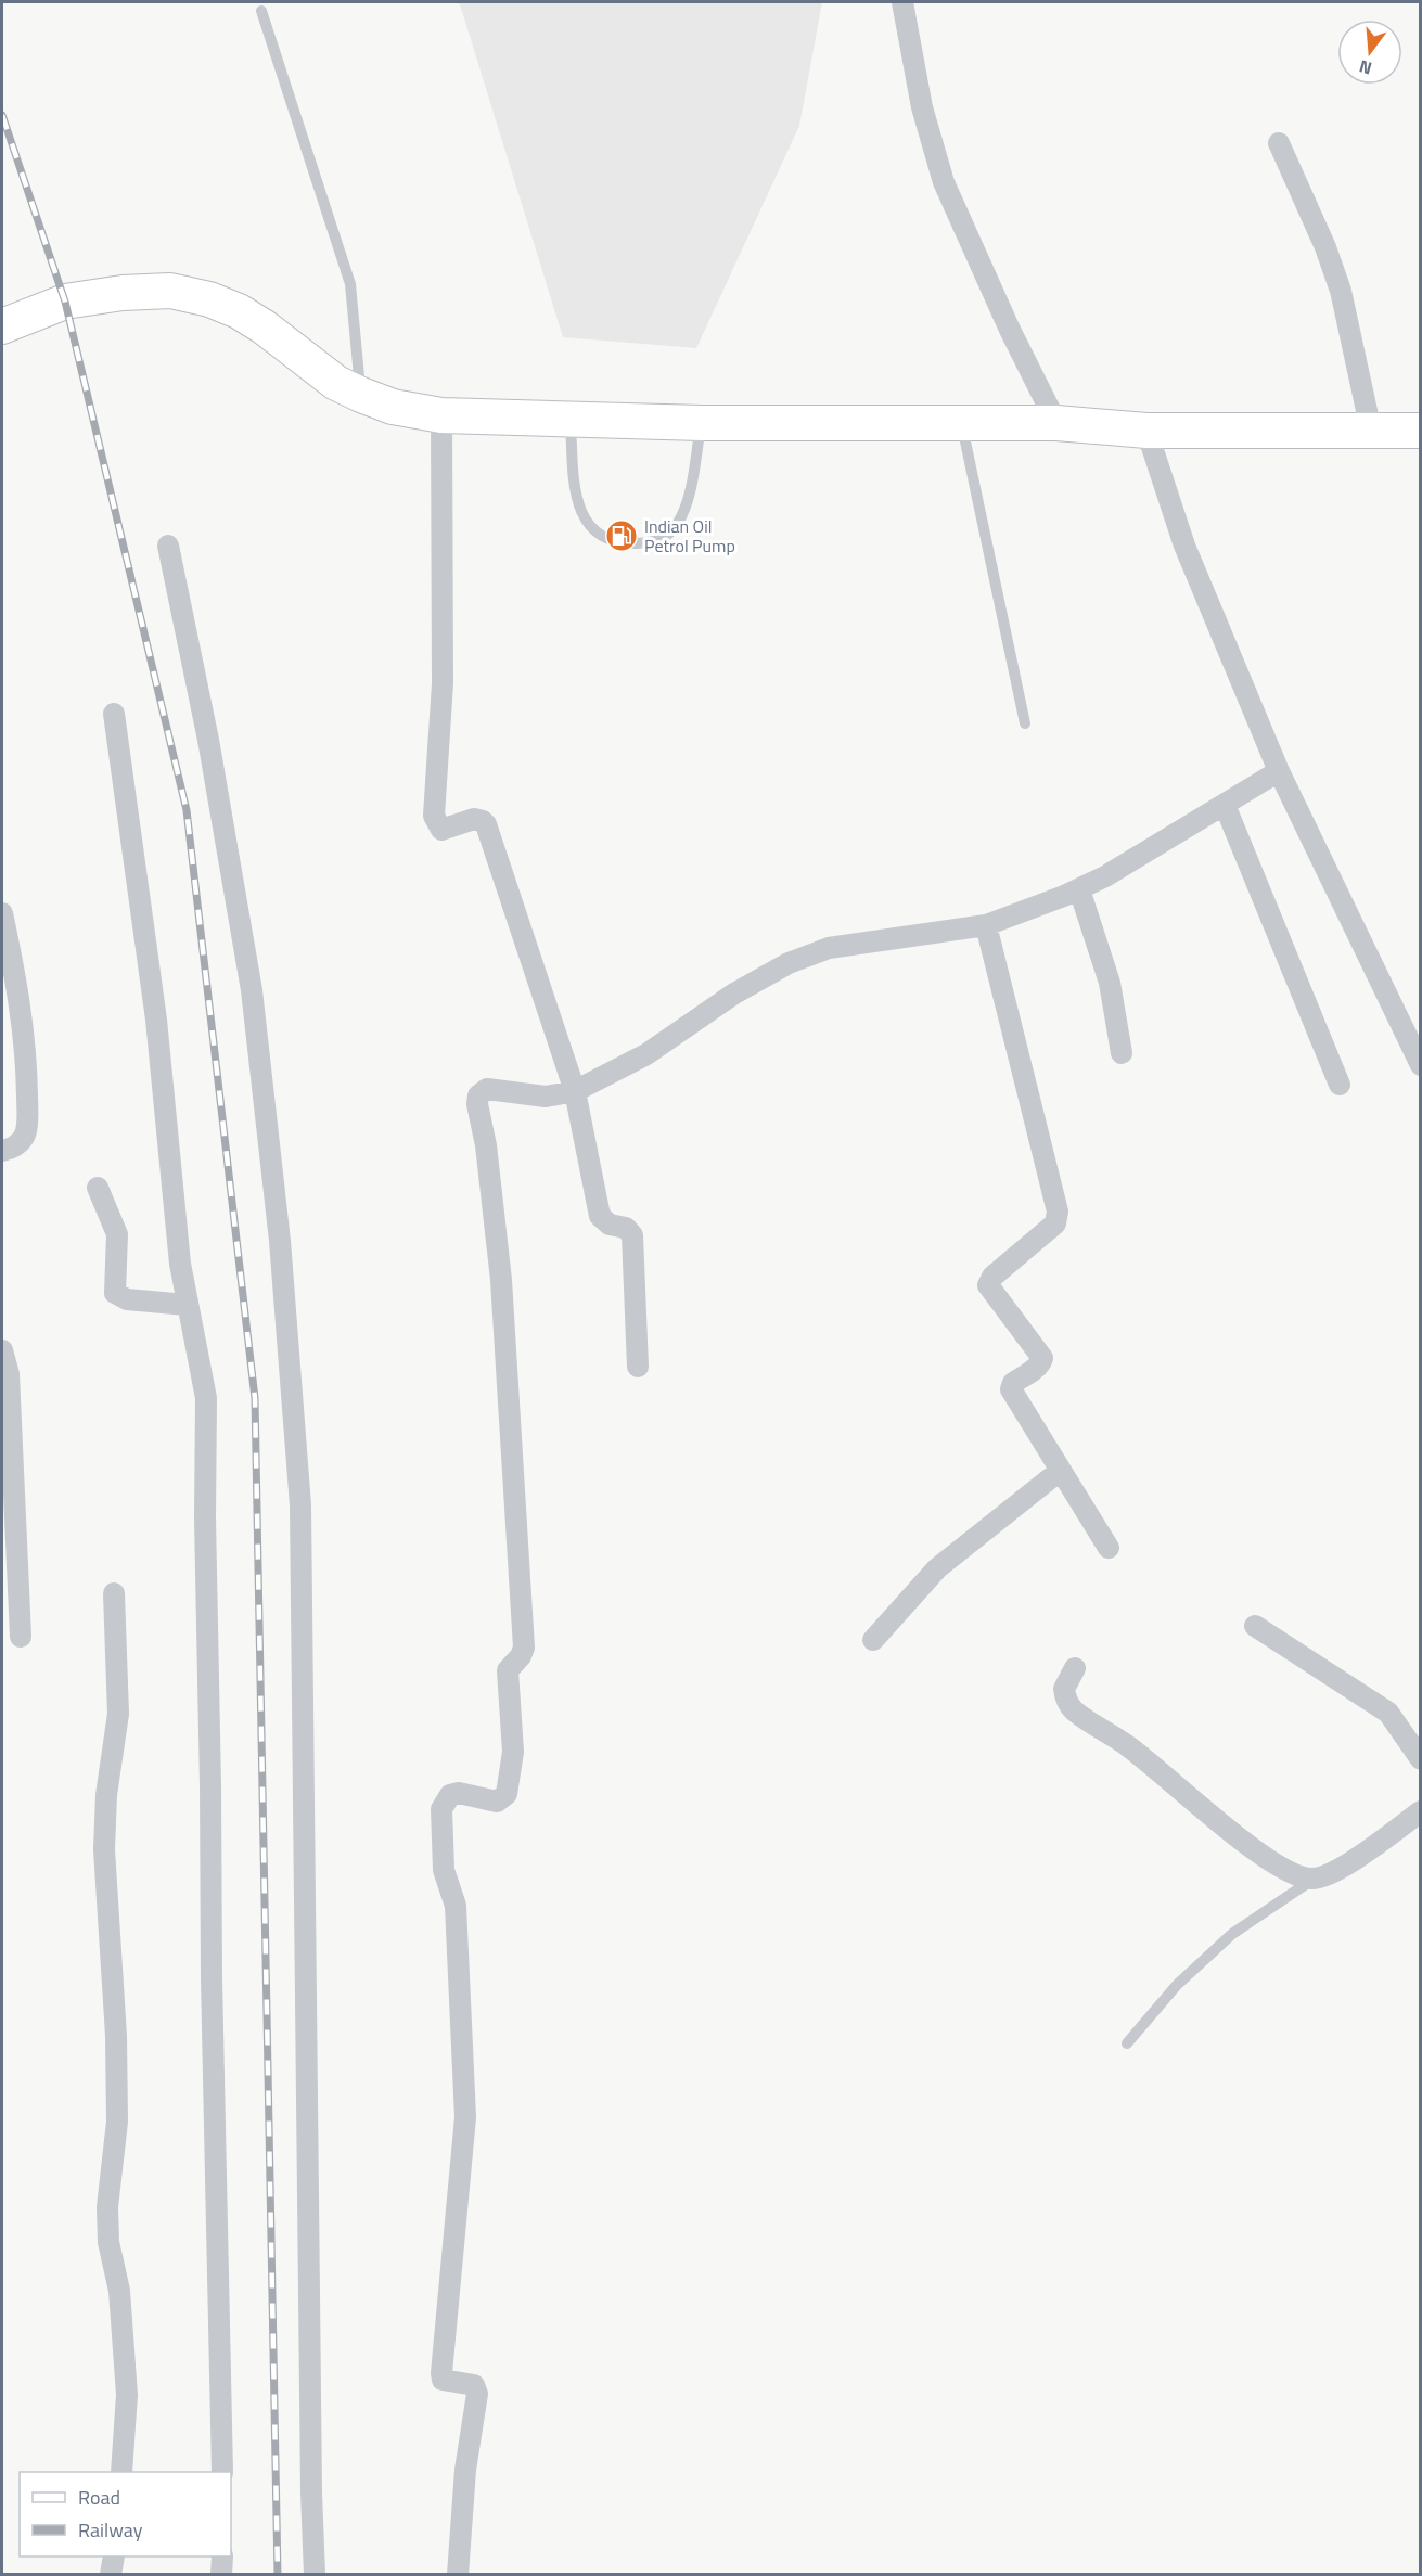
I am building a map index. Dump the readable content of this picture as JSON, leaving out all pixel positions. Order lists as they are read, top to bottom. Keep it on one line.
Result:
{"places":{"fuel station":["Indian Oil Petrol Pump"]},"legend":["Road","Railway"],"north":"bottom"}
